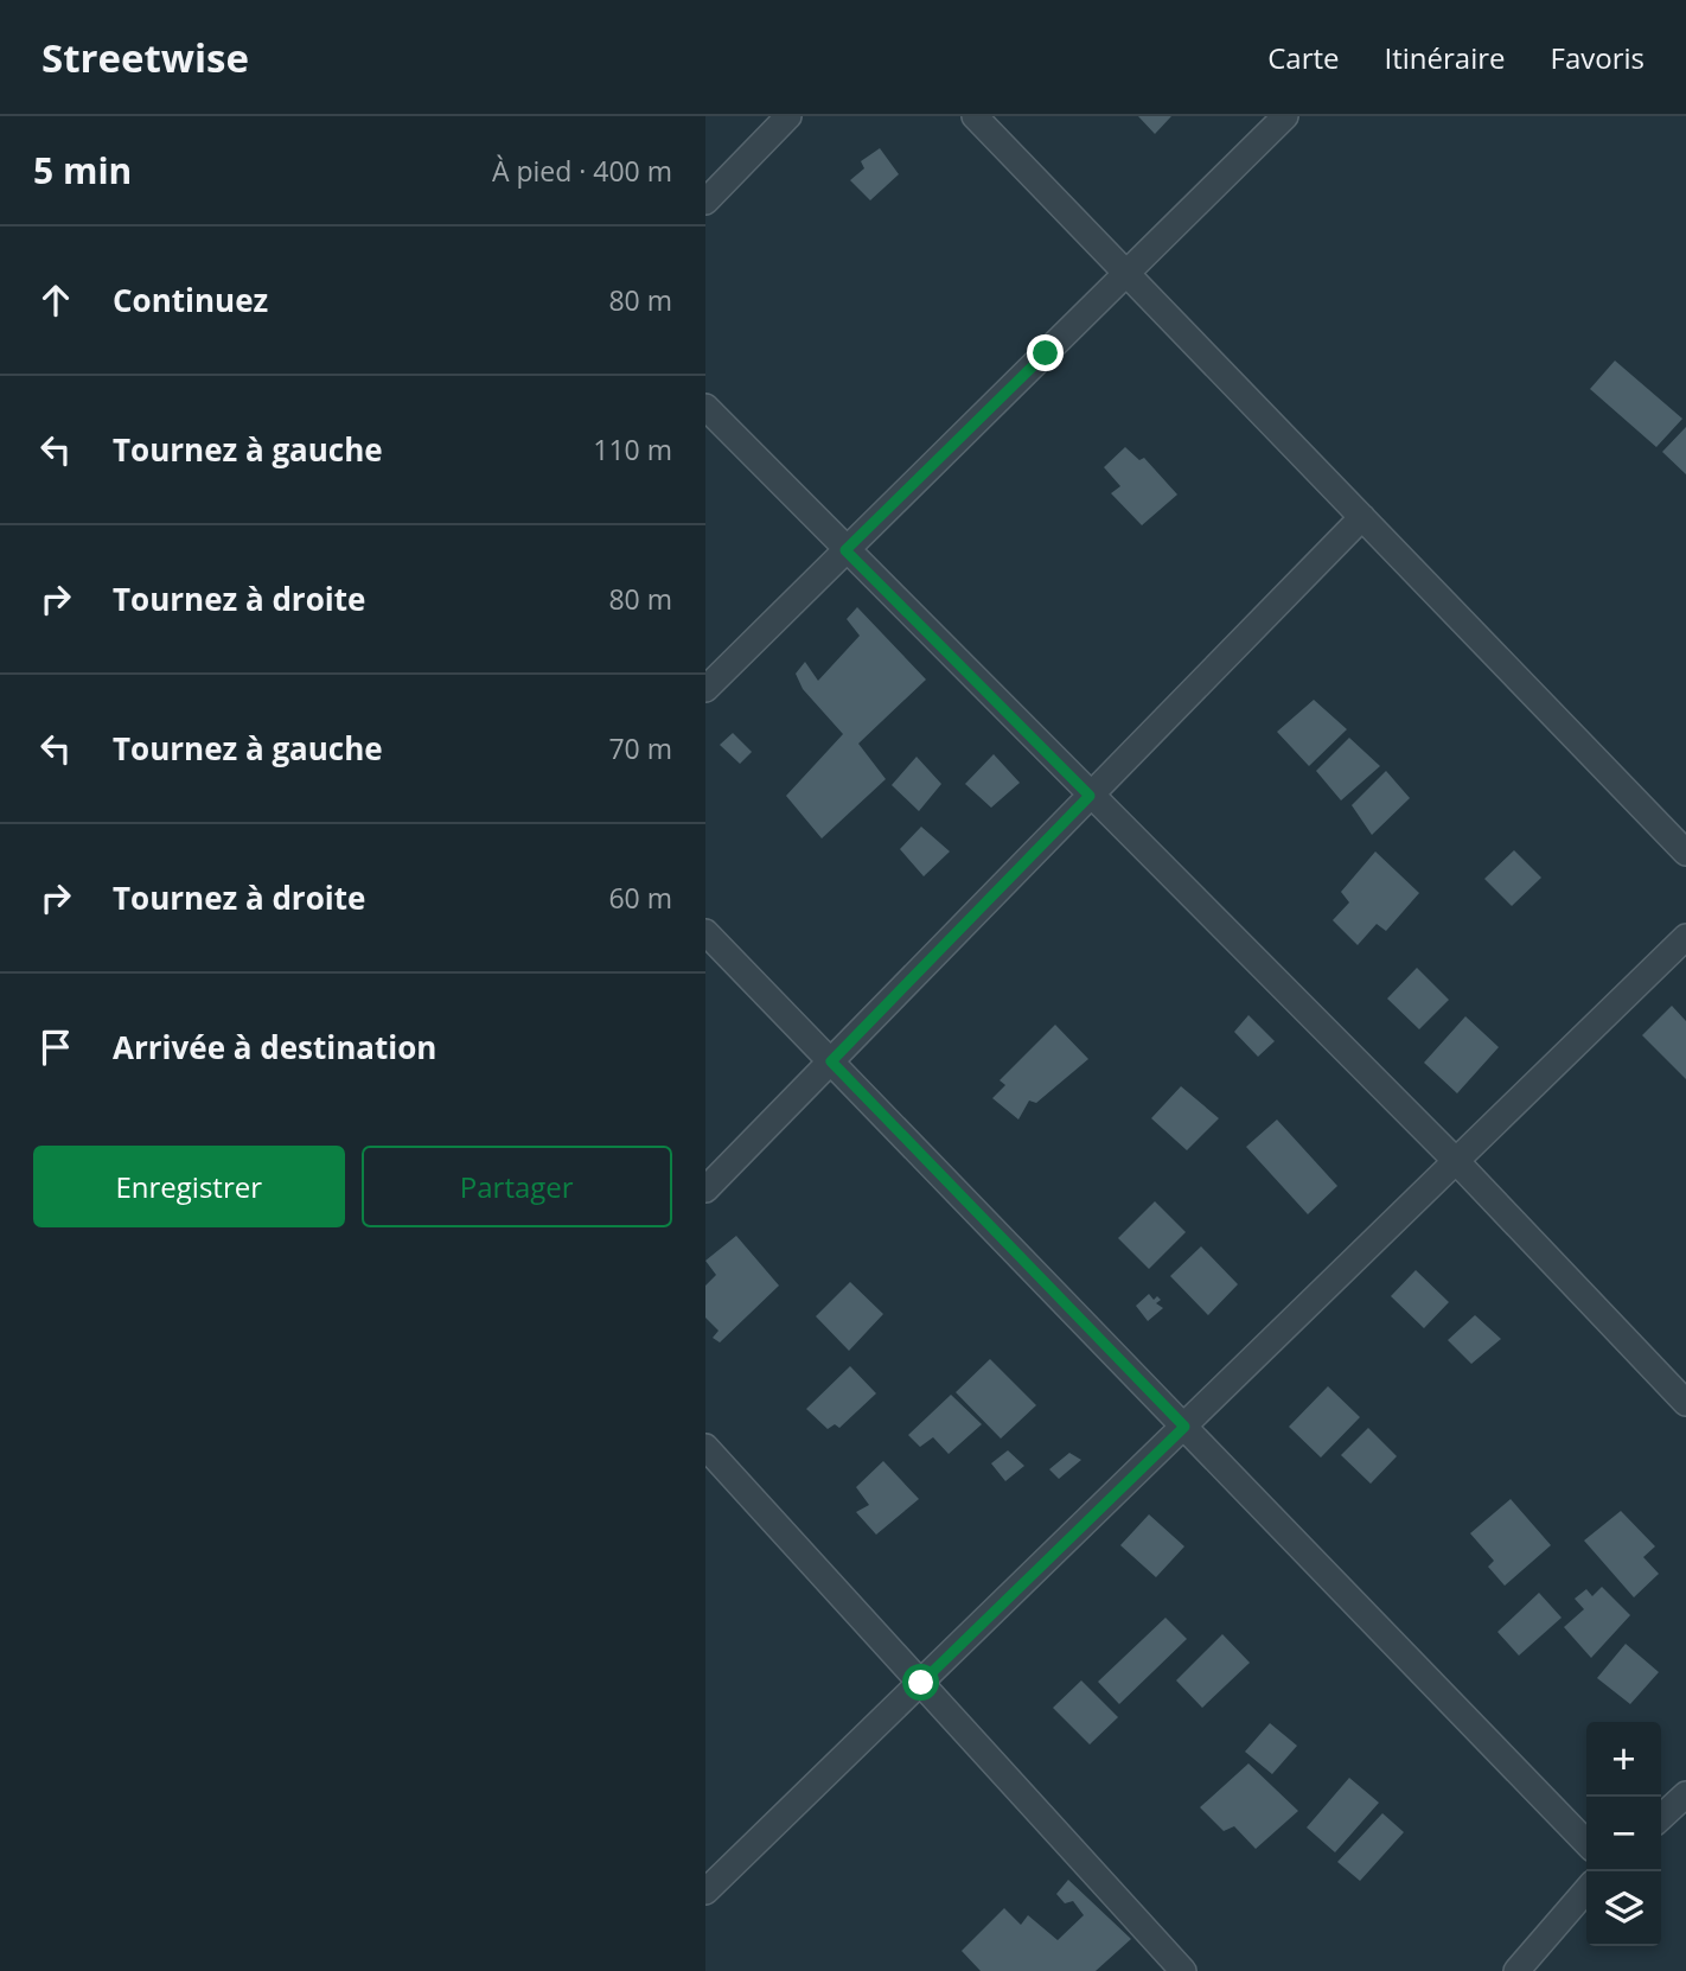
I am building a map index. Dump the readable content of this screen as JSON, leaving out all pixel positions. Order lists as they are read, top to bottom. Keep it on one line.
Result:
{"page":{"header":"Streetwise","nav":["Carte","Itinéraire","Favoris"],"heading":["5 min","À pied · 400 m"],"list":[["Continuez","80 m"],["Tournez à gauche","110 m"],["Tournez à droite","80 m"],["Tournez à gauche","70 m"],["Tournez à droite","60 m"],"Arrivée à destination"],"buttons":["Enregistrer","Partager"],"map_buttons":["+","−"]}}
